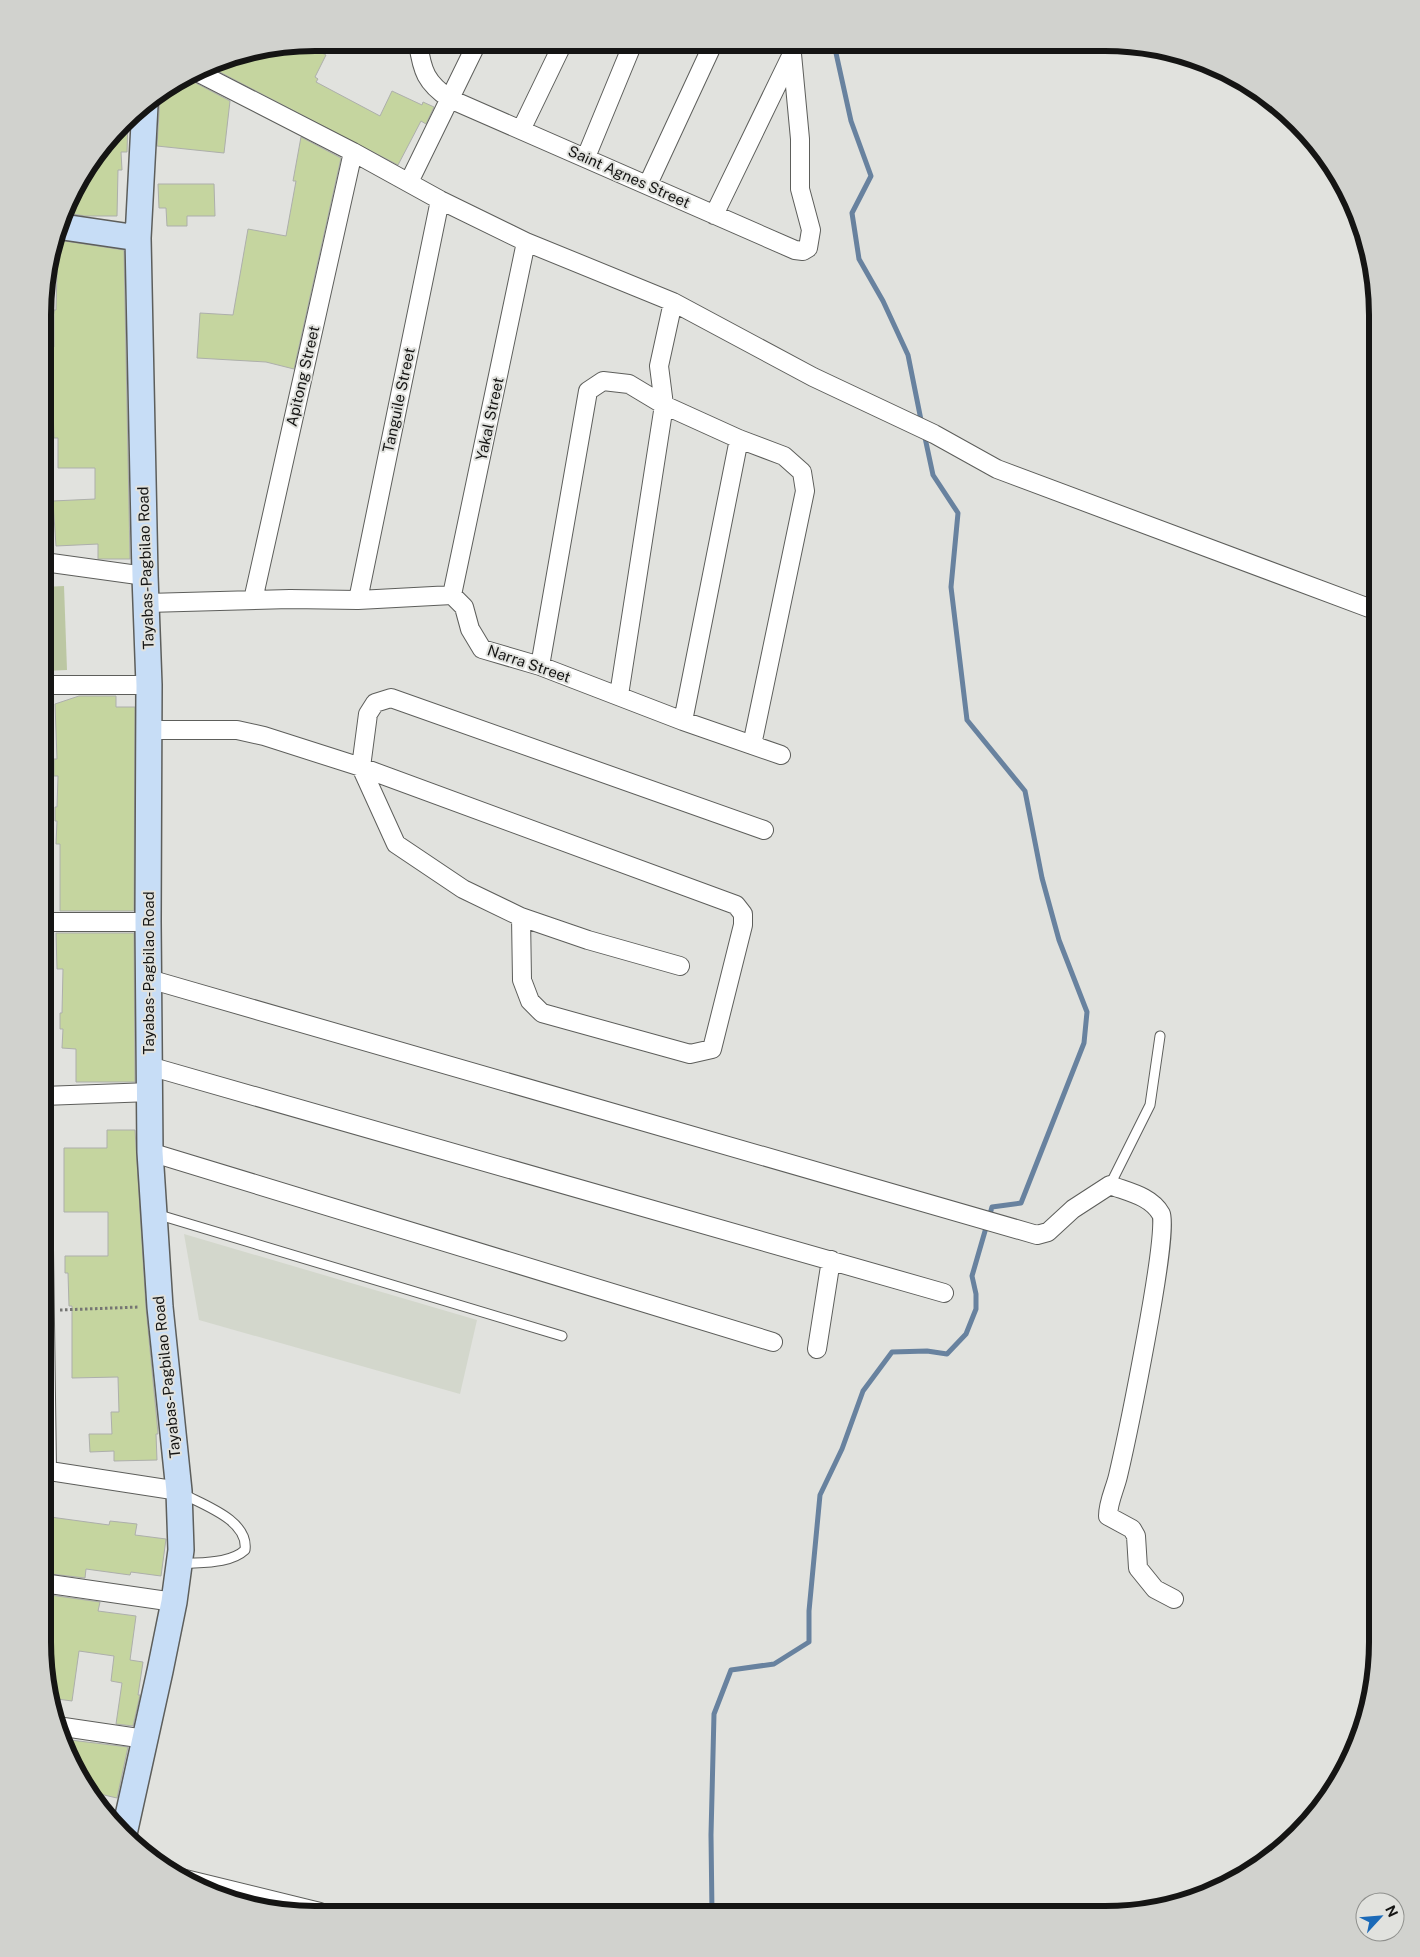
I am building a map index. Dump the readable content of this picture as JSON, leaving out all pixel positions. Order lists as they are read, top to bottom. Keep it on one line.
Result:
{"streets":{"main road":["Tayabas-Pagbilao Road"],"street":["Saint Agnes Street","Apitong Street","Tanguile Street","Yakal Street","Narra Street"]},"crossings":[["Yakal Street","Narra Street"]],"north":"top right"}
